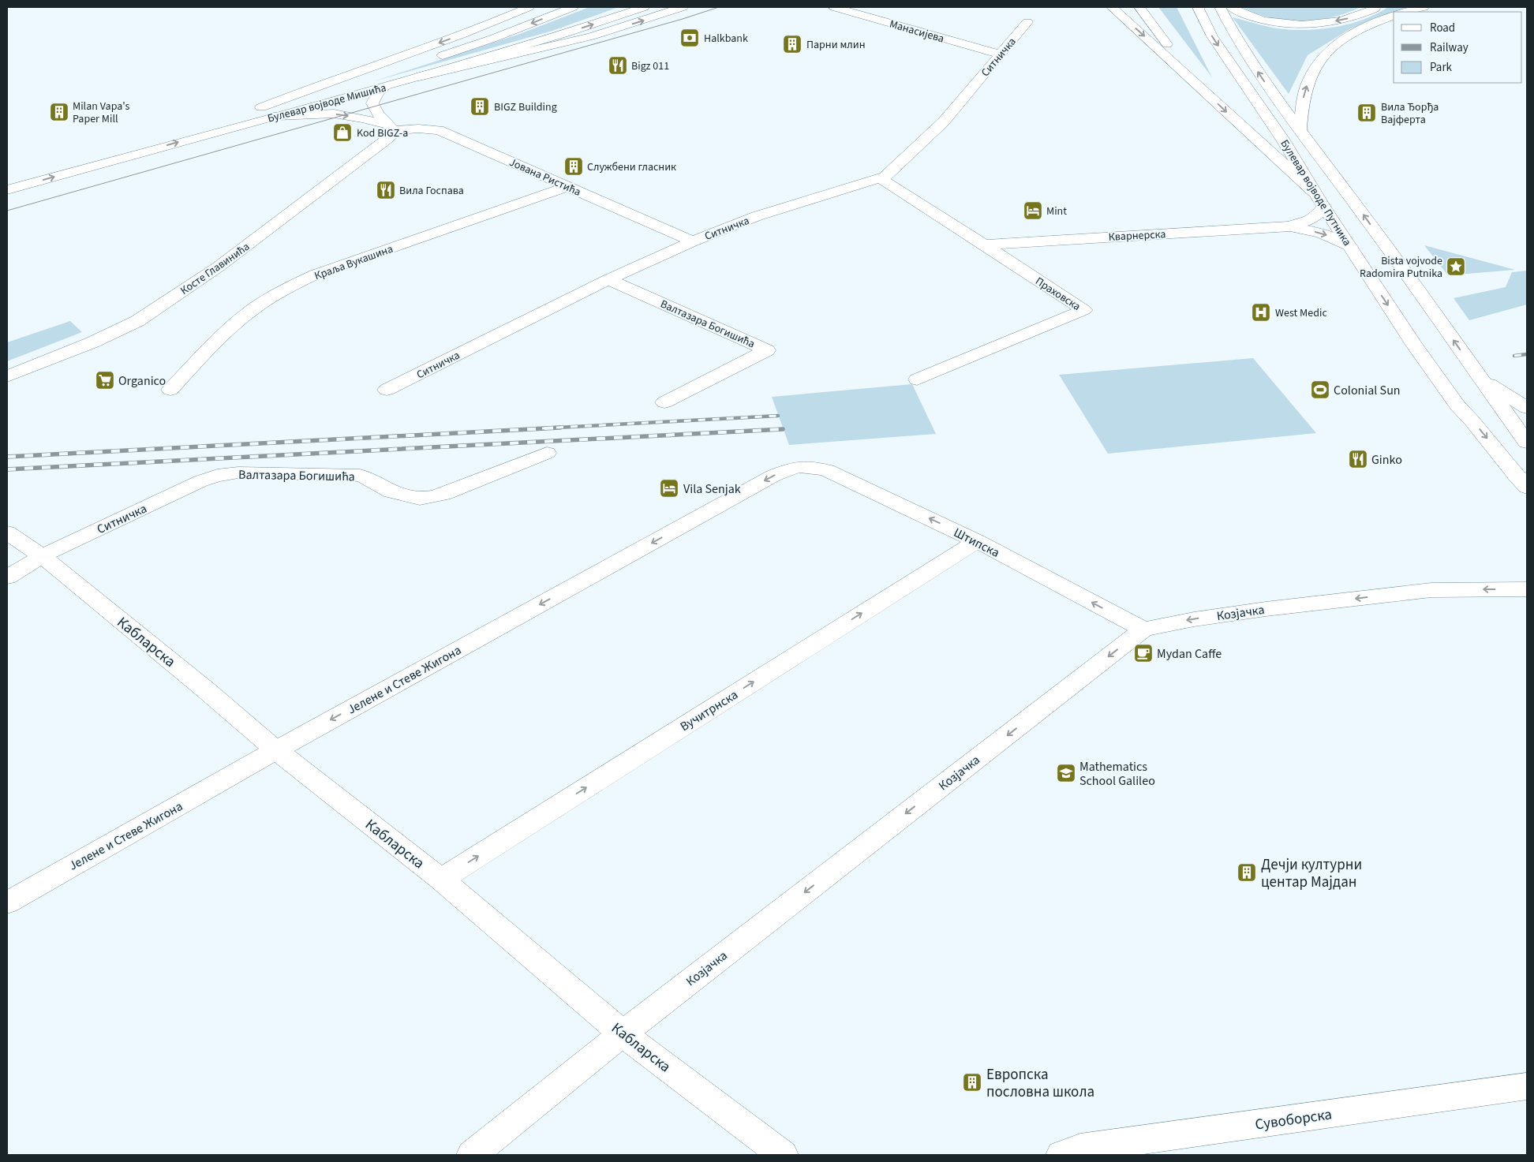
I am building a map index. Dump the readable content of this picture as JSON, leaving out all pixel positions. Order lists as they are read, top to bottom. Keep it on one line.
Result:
{"streets":{"main road":["Манасијева","Ситничка","Булевар војводе Мишића","Јована Ристића","Булевар војводе Путника","Кварнерска","Краља Вукашина","Косте Главинића","Праховска","Валтазара Богишића","Штипска","Козјачка","Кабларска","Јелене и Стеве Жигона","Вучитрнска","Сувоборска"]},"crossings":[["Манасијева","Ситничка"],["Ситничка","Јована Ристића"],["Ситничка","Праховска"],["Ситничка","Валтазара Богишића"],["Ситничка","Кабларска"],["Јована Ристића","Краља Вукашина"],["Јована Ристића","Косте Главинића"],["Булевар војводе Путника","Кварнерска"],["Кварнерска","Праховска"],["Штипска","Козјачка"],["Штипска","Јелене и Стеве Жигона"],["Штипска","Вучитрнска"],["Козјачка","Кабларска"],["Кабларска","Јелене и Стеве Жигона"],["Кабларска","Вучитрнска"]],"one_way":["Штипска","Козјачка","Јелене и Стеве Жигона","Вучитрнска"],"places":{"bank":["Halkbank"],"building":["Парни млин","BIGZ Building","Milan Vapa's Paper Mill","Вила Ђорђа Вајферта","Службени гласник","Дечји културни центар Мајдан","Европска пословна школа"],"restaurant":["Bigz 011","Вила Госпава","Ginko"],"shop":["Kod BIGZ-a"],"hotel":["Mint","Vila Senjak"],"place":["Bista vojvode Radomira Putnika"],"hospital":["West Medic"],"supermarket":["Organico"],"sports":["Colonial Sun"],"cafe":["Mydan Caffe"],"school or university":["Mathematics School Galileo"]},"legend":["Road","Railway","Park"]}
